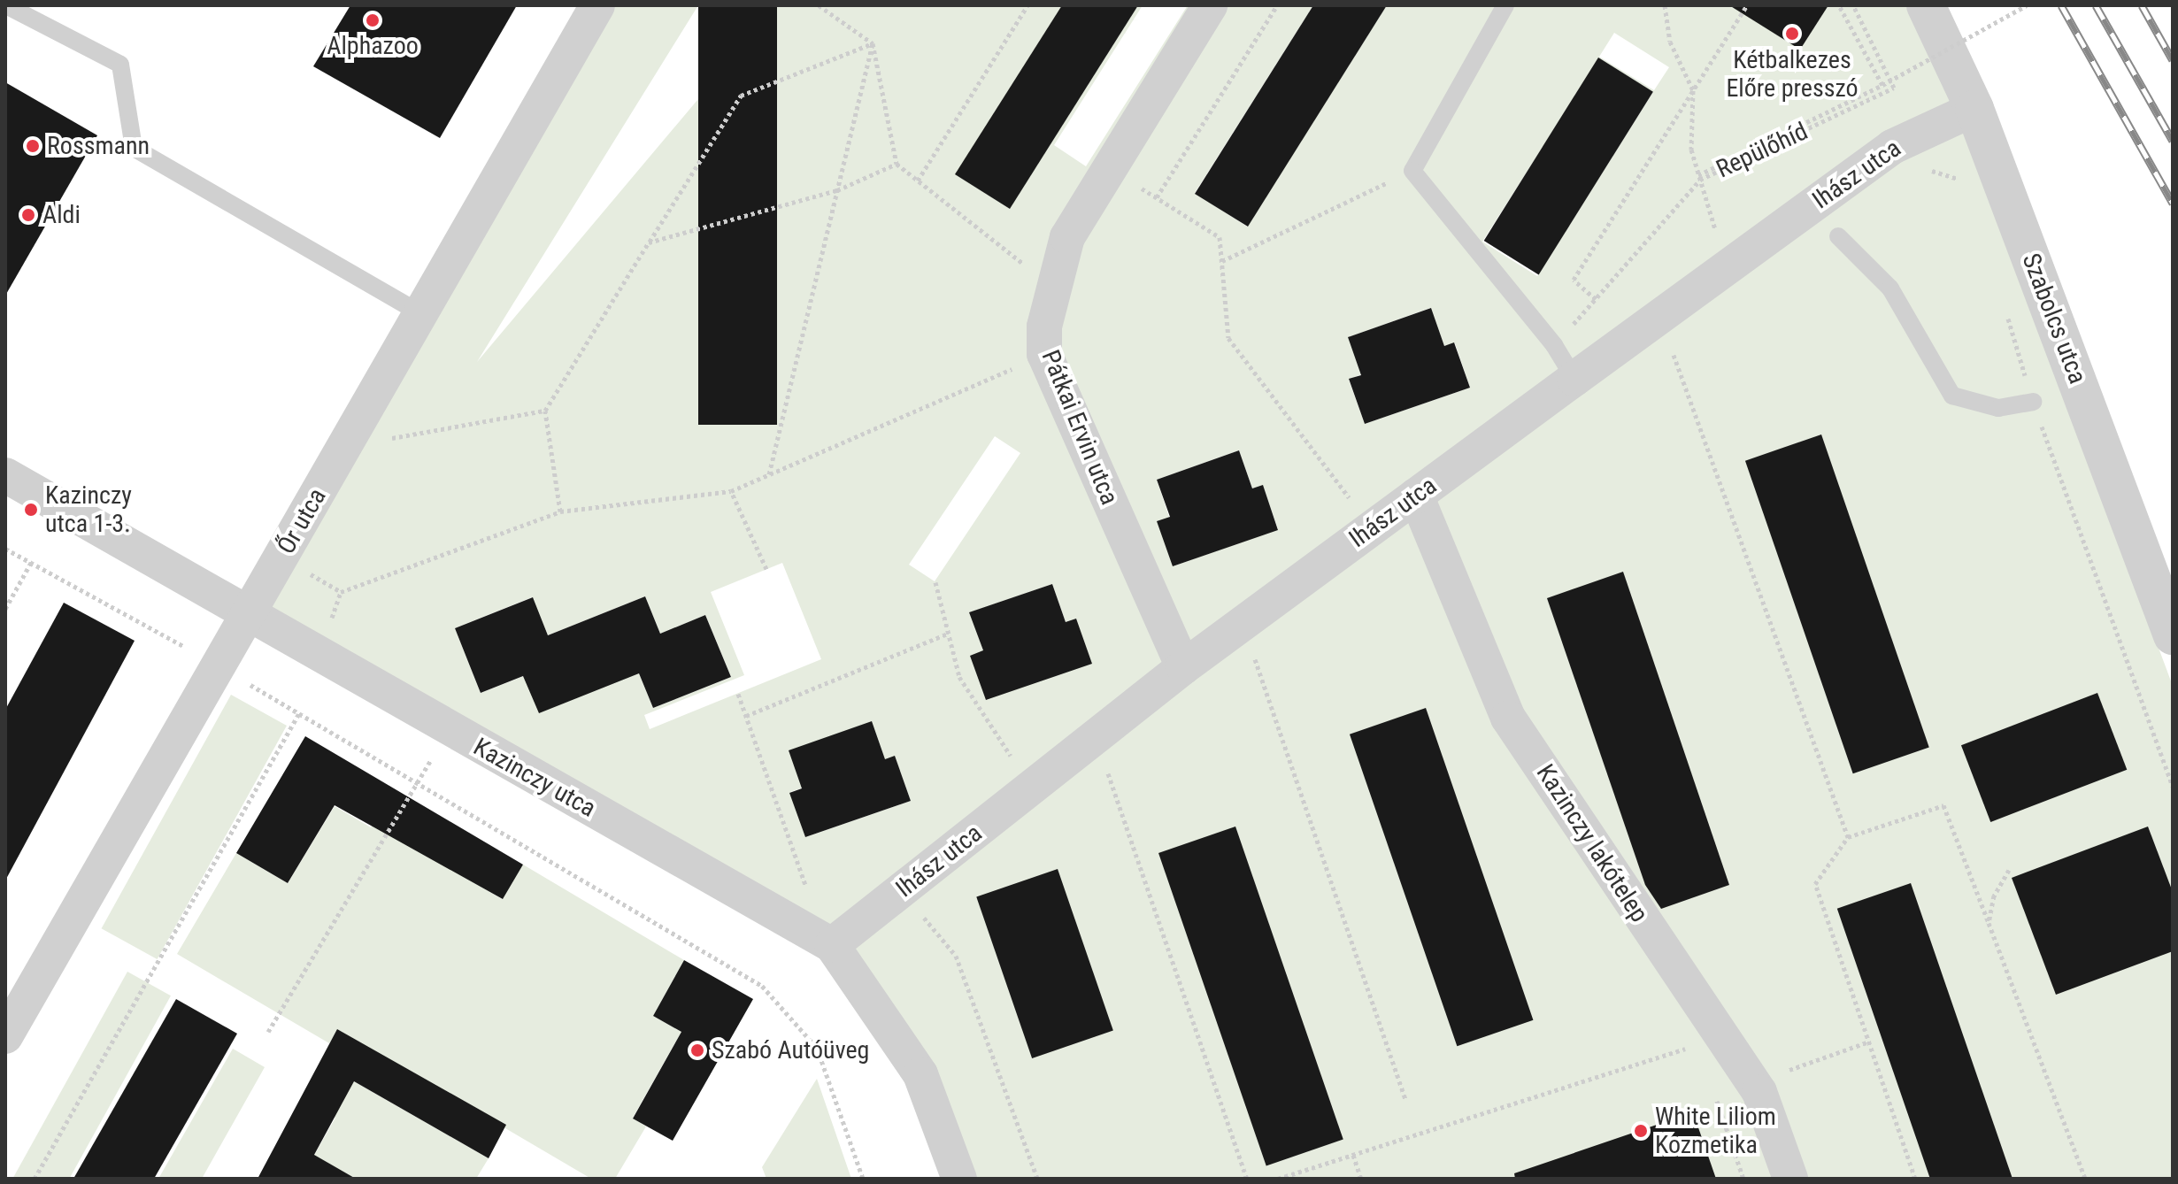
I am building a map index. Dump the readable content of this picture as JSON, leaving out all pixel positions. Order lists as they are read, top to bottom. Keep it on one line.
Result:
{"streets":{"street":["Ihász utca","Szabolcs utca","Pátkai Ervin utca","Őr utca","Kazinczy utca","Kazinczy lakótelep"],"path":["Repülőhíd"]},"crossings":[["Ihász utca","Szabolcs utca"],["Ihász utca","Pátkai Ervin utca"],["Ihász utca","Kazinczy utca"],["Ihász utca","Kazinczy lakótelep"],["Őr utca","Kazinczy utca"]],"places":["Alphazoo","Kétbalkezes Előre presszó","Rossmann","Aldi","Kazinczy utca 1-3.","Szabó Autóüveg","White Liliom Kozmetika"]}
